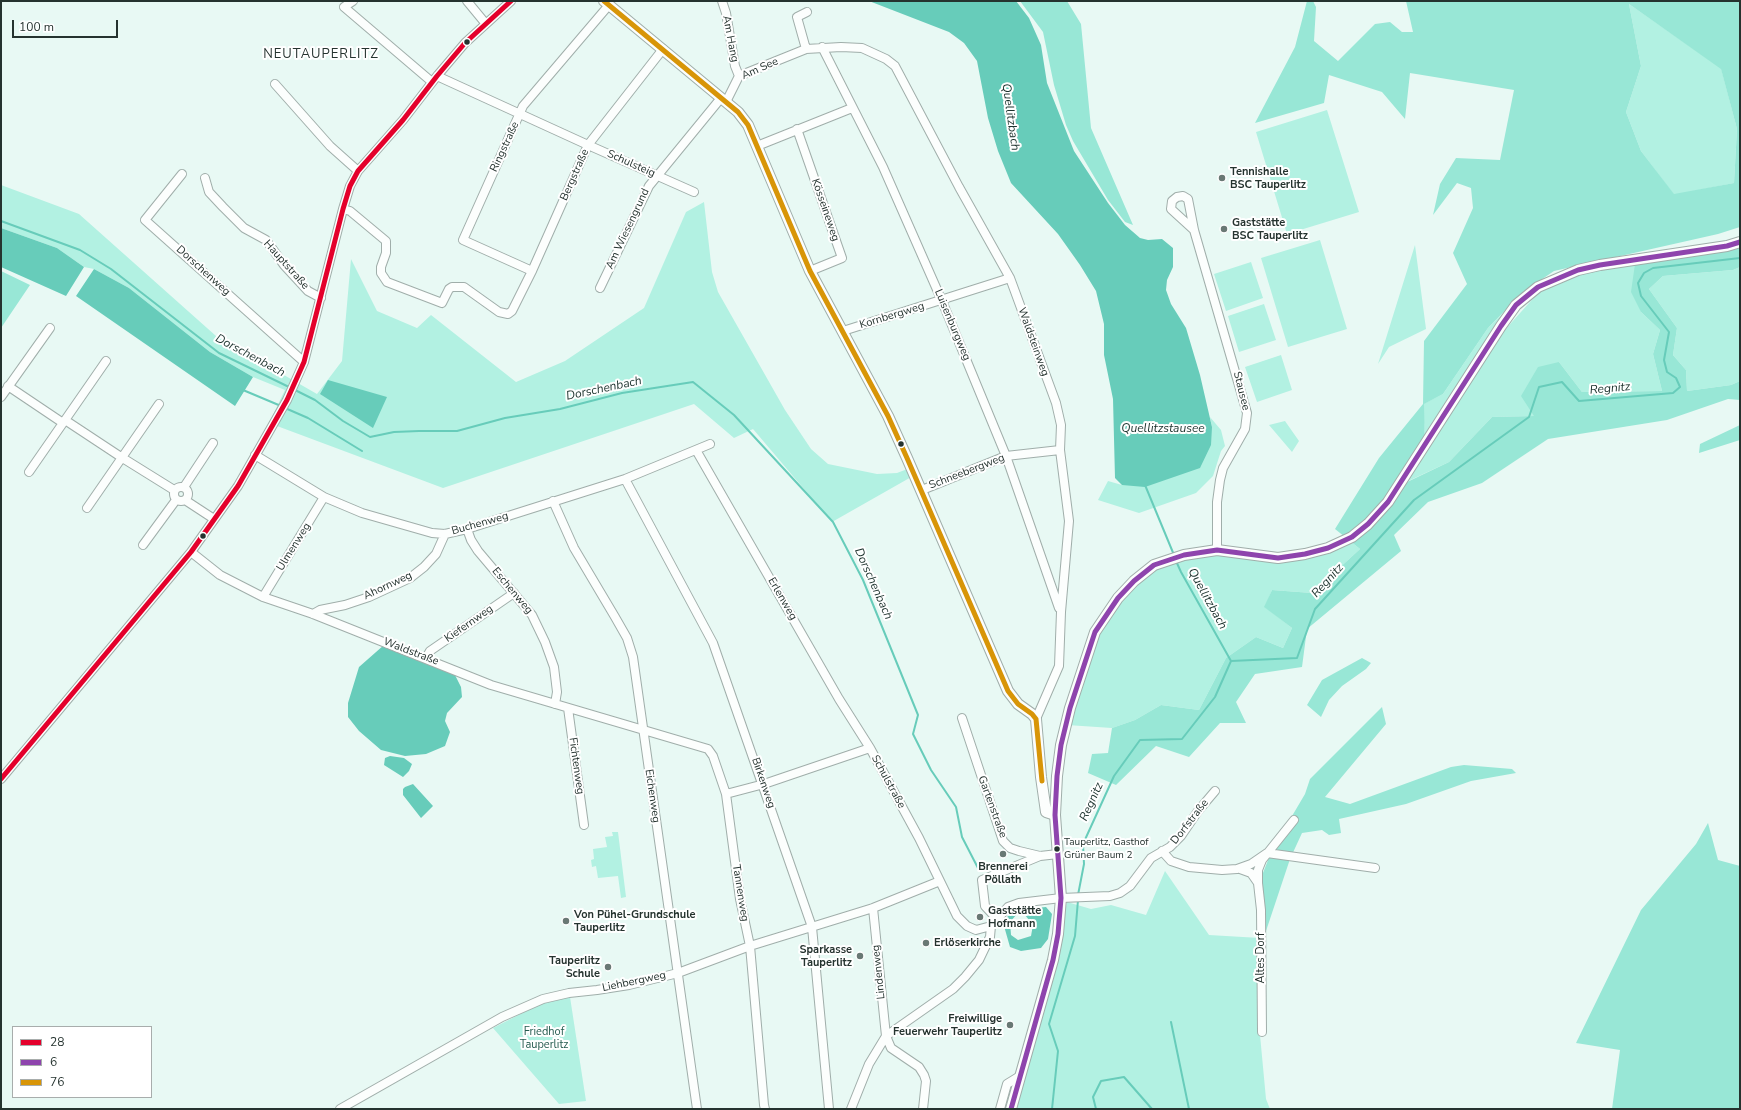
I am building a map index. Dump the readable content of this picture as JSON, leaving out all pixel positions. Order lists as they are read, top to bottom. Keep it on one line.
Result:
{"streets":{"street":["Am Hang","Am See","Ringstraße","Schulsteig","Bergstraße","Kösseineweg","Am Wiesengrund","Hauptstraße","Dorschenweg","Kornbergweg","Luisenburgweg","Waldsteinweg","Stausee","Schneebergweg","Buchenweg","Ulmenweg","Ahornweg","Eschenweg","Erlenweg","Kiefernweg","Waldstraße","Fichtenweg","Schulstraße","Birkenweg","Eichenweg","Gartenstraße","Dorfstraße","Tannenweg","Altes Dorf","Lindenweg","Liehbergweg"]},"crossings":[["Am Hang","Am See"],["Am See","Am Wiesengrund"],["Am See","Luisenburgweg"],["Am See","Waldsteinweg"],["Ringstraße","Schulsteig"],["Ringstraße","Bergstraße"],["Schulsteig","Bergstraße"],["Schulsteig","Am Wiesengrund"],["Schulsteig","Hauptstraße"],["Bergstraße","Hauptstraße"],["Hauptstraße","Dorschenweg"],["Hauptstraße","Buchenweg"],["Hauptstraße","Waldstraße"],["Kornbergweg","Luisenburgweg"],["Kornbergweg","Waldsteinweg"],["Luisenburgweg","Waldsteinweg"],["Luisenburgweg","Schneebergweg"],["Waldsteinweg","Schneebergweg"],["Buchenweg","Ulmenweg"],["Buchenweg","Ahornweg"],["Buchenweg","Eschenweg"],["Buchenweg","Erlenweg"],["Buchenweg","Birkenweg"],["Buchenweg","Eichenweg"],["Ulmenweg","Waldstraße"],["Ahornweg","Waldstraße"],["Eschenweg","Kiefernweg"],["Eschenweg","Waldstraße"],["Erlenweg","Schulstraße"],["Kiefernweg","Waldstraße"],["Waldstraße","Fichtenweg"],["Waldstraße","Eichenweg"],["Waldstraße","Tannenweg"],["Schulstraße","Birkenweg"],["Schulstraße","Dorfstraße"],["Schulstraße","Tannenweg"],["Schulstraße","Liehbergweg"],["Birkenweg","Liehbergweg"],["Eichenweg","Tannenweg"],["Eichenweg","Liehbergweg"],["Dorfstraße","Altes Dorf"],["Tannenweg","Liehbergweg"],["Lindenweg","Liehbergweg"]],"districts":["NEUTAUPERLITZ"],"water":["Quellitzbach","Dorschenbach","Regnitz","Quellitzstausee"],"parks":["Friedhof Tauperlitz"],"places":["Tennishalle BSC Tauperlitz","Gaststätte BSC Tauperlitz","Tauperlitz, Gasthof Grüner Baum 2","Brennerei Pöllath","Gaststätte Hofmann","Von Pühel-Grundschule Tauperlitz","Erlöserkirche","Sparkasse Tauperlitz","Tauperlitz Schule","Freiwillige Feuerwehr Tauperlitz"],"lines":["transit line 28","transit line 76","transit line 6"],"legend":["28","6","76"],"scale_bar":"100 m"}
